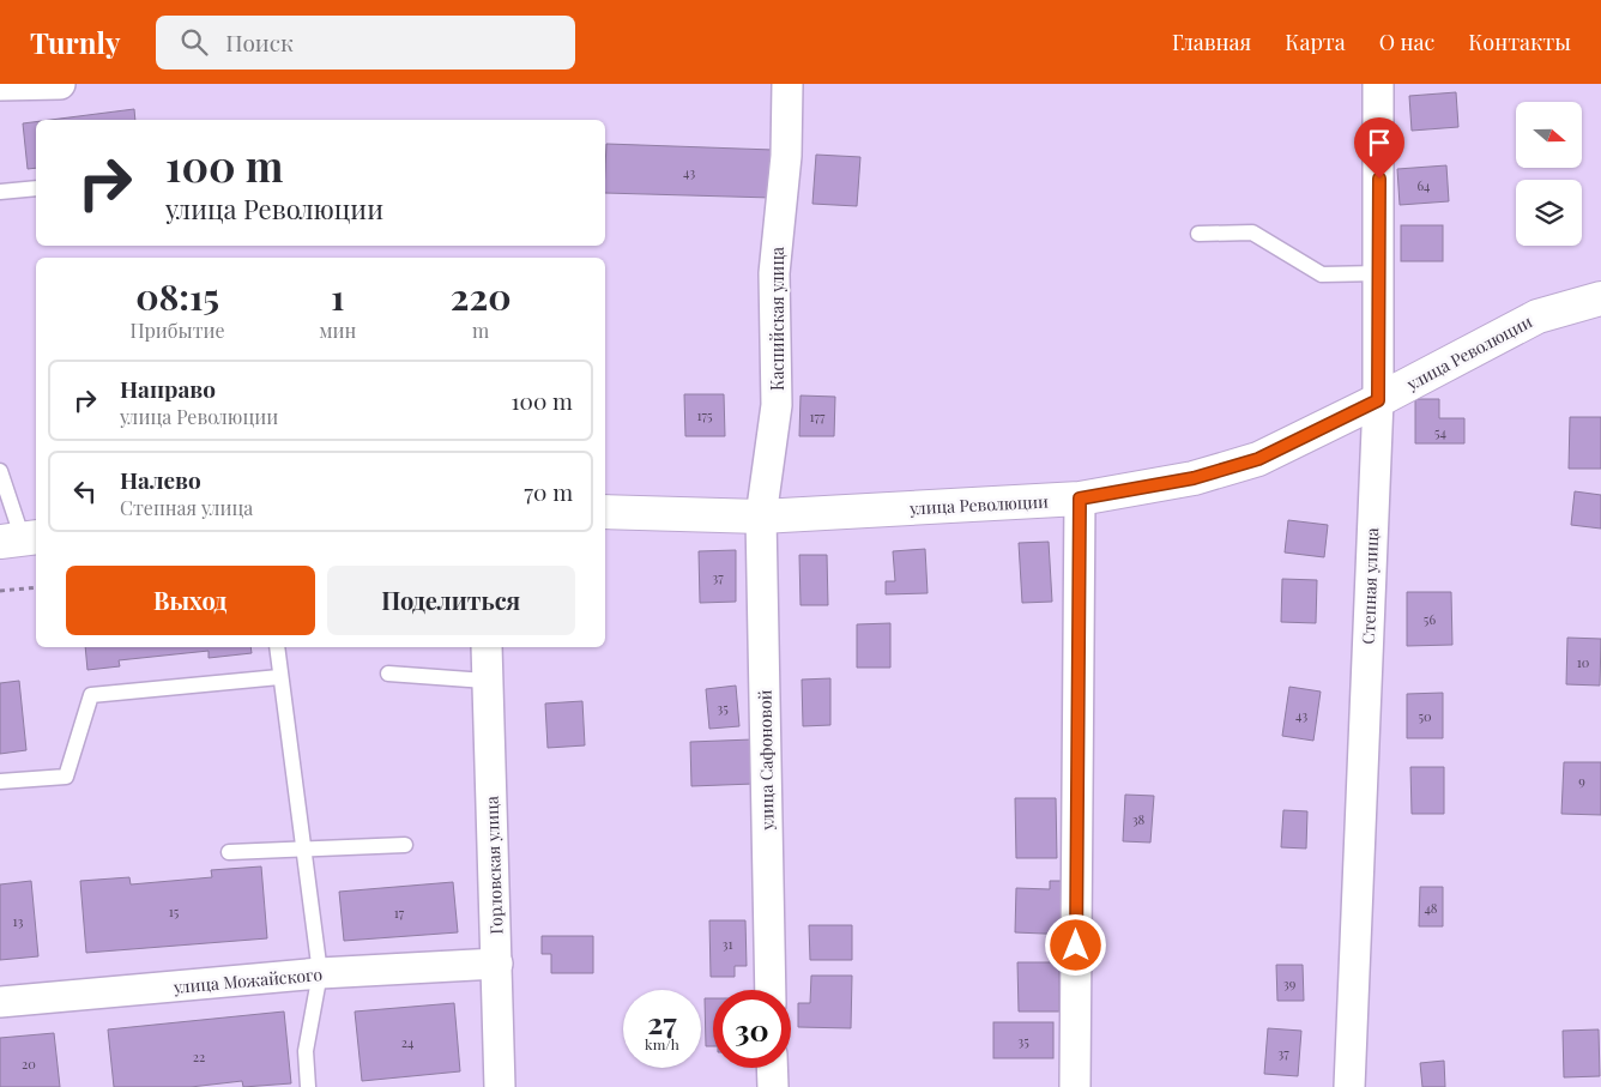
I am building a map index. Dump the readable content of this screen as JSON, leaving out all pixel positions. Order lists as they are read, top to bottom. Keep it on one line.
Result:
{"streets":{"street":["Каспийская улица","улица Революции","Степная улица","улица Сафоновой","Горловская улица","улица Можайского"]},"crossings":[["Каспийская улица","улица Революции"],["Каспийская улица","улица Сафоновой"],["улица Революции","Степная улица"],["улица Революции","улица Сафоновой"],["Горловская улица","улица Можайского"]],"house_numbers":["43","64","175","177","54","37","56","10","35","43","50","9","38","48","15","17","13","31","39","35","24","37","22","20"],"north":"right","page":{"header":"Turnly","search":"Поиск","nav":["Главная","Карта","О нас","Контакты"],"turn":["100 m","улица Революции"],"eta":["08:15","Прибытие","1","мин","220","m"],"list":[{"name":"Направо","note":"улица Революции","value":"100 m"},{"name":"Налево","note":"Степная улица","value":"70 m"}],"buttons":["Выход","Поделиться"],"speed":"27 km/h","limit":"30"}}
